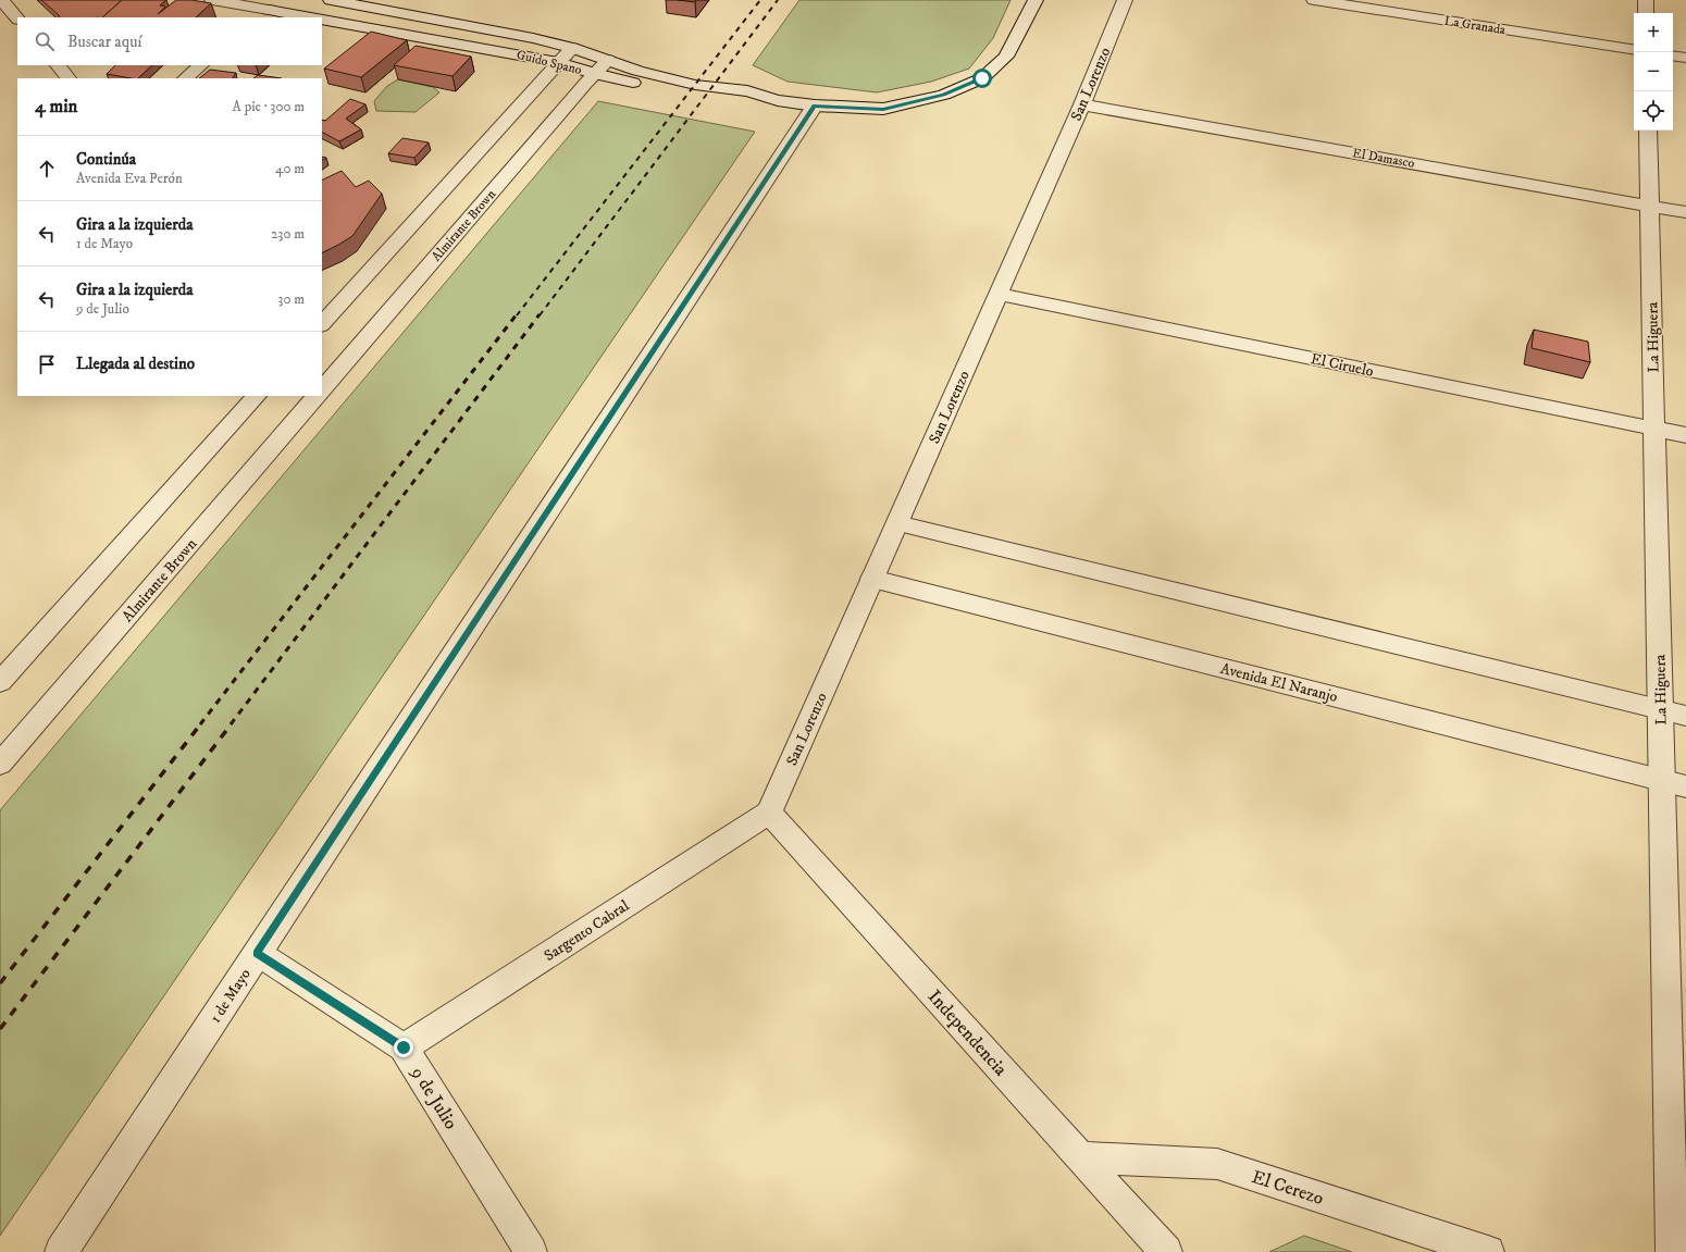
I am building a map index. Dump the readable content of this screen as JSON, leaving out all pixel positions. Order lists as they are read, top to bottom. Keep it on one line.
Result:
{"streets":{"street":["La Granada","Guido Spano","San Lorenzo","El Damasco","Almirante Brown","La Higuera","El Ciruelo","Avenida El Naranjo","Sargento Cabral","1 de Mayo","Independencia","9 de Julio","El Cerezo"]},"crossings":[["Guido Spano","Almirante Brown"],["Guido Spano","1 de Mayo"],["San Lorenzo","El Damasco"],["San Lorenzo","El Ciruelo"],["San Lorenzo","Avenida El Naranjo"],["San Lorenzo","Sargento Cabral"],["San Lorenzo","Independencia"],["El Damasco","La Higuera"],["La Higuera","El Ciruelo"],["La Higuera","Avenida El Naranjo"],["Sargento Cabral","Independencia"],["Sargento Cabral","9 de Julio"],["1 de Mayo","9 de Julio"],["Independencia","El Cerezo"]],"page":{"map_buttons":["+","−"],"search":"Buscar aquí","heading":["4 min","A pie · 300 m"],"list":[["Continúa","Avenida Eva Perón","40 m"],["Gira a la izquierda","1 de Mayo","230 m"],["Gira a la izquierda","9 de Julio","30 m"],"Llegada al destino"]}}
